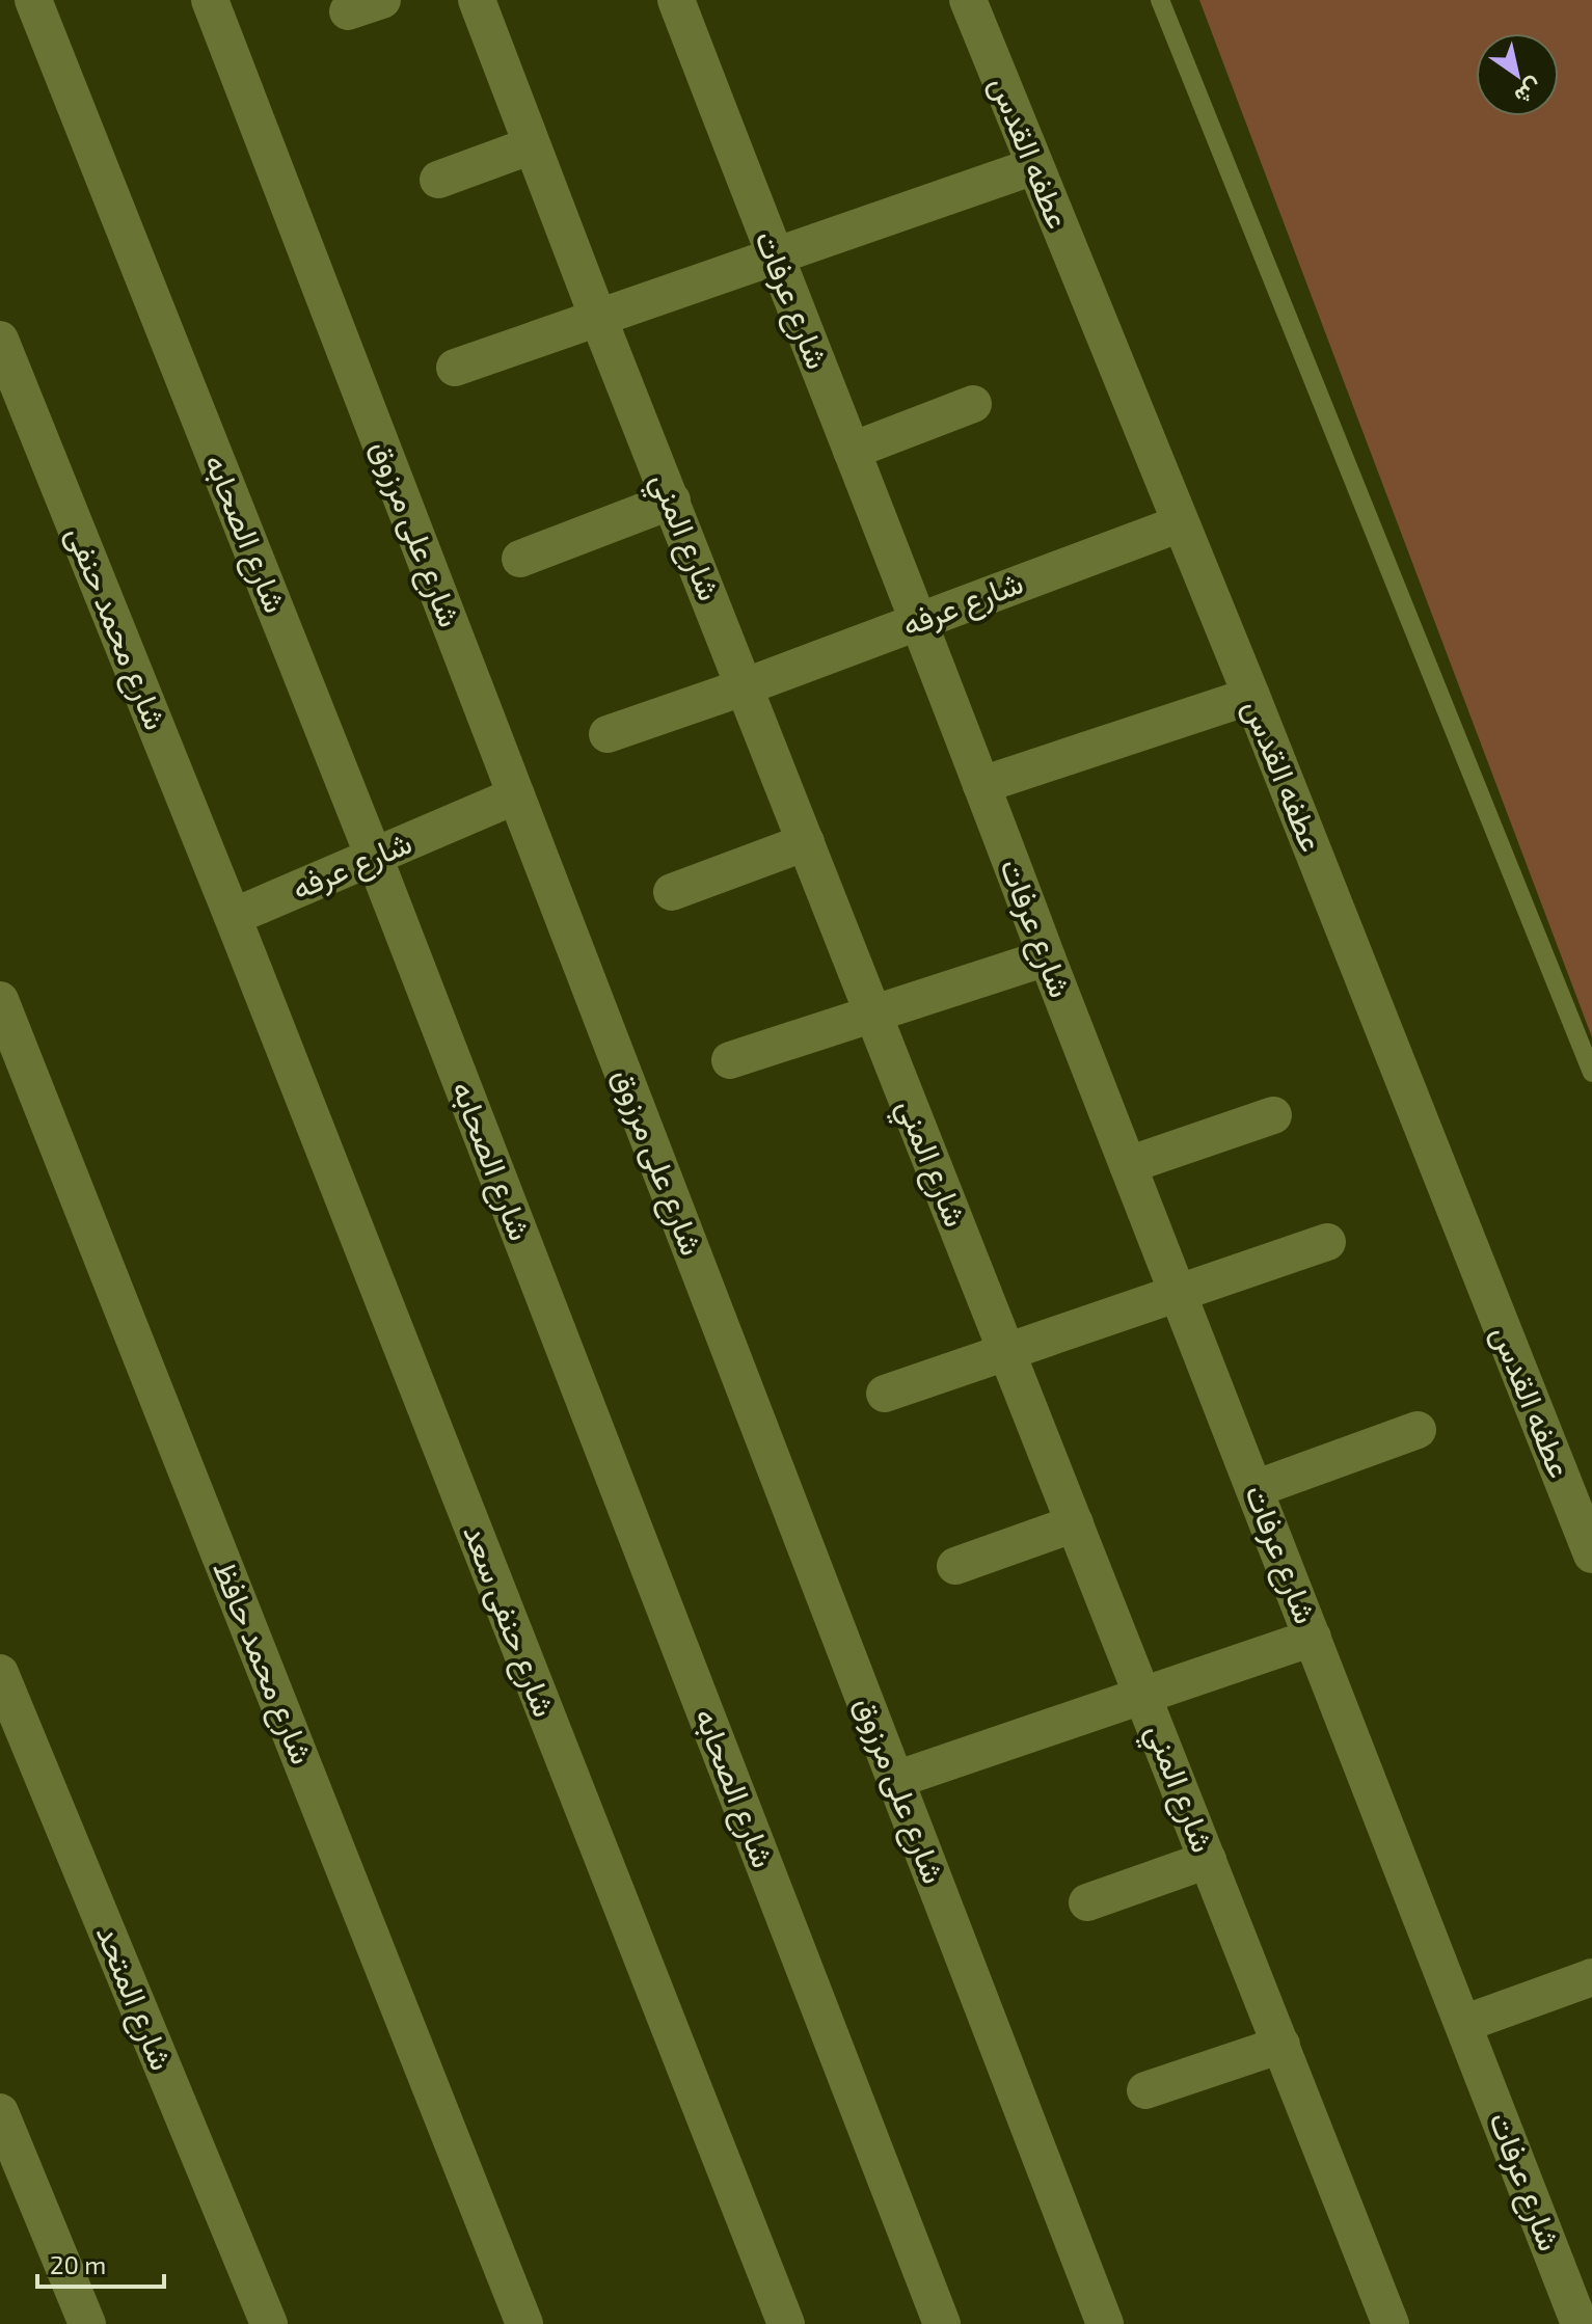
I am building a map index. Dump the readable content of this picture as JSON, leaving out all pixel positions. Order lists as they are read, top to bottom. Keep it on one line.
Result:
{"streets":{"street":["عطفه القدس","شارع عرفات","شارع الصحابه","شارع على مرزوق","شارع المني","شارع عرفه","شارع محمد حنفى","شارع حنفى سعد","شارع محمد حافظ","شارع المتحد"]},"crossings":[["عطفه القدس","شارع عرفه"],["شارع عرفات","شارع عرفه"],["شارع الصحابه","شارع عرفه"],["شارع على مرزوق","شارع عرفه"],["شارع المني","شارع عرفه"],["شارع عرفه","شارع محمد حنفى"],["شارع عرفه","شارع حنفى سعد"],["شارع محمد حنفى","شارع حنفى سعد"]],"scale_bar":"20 m","north":"bottom right"}
